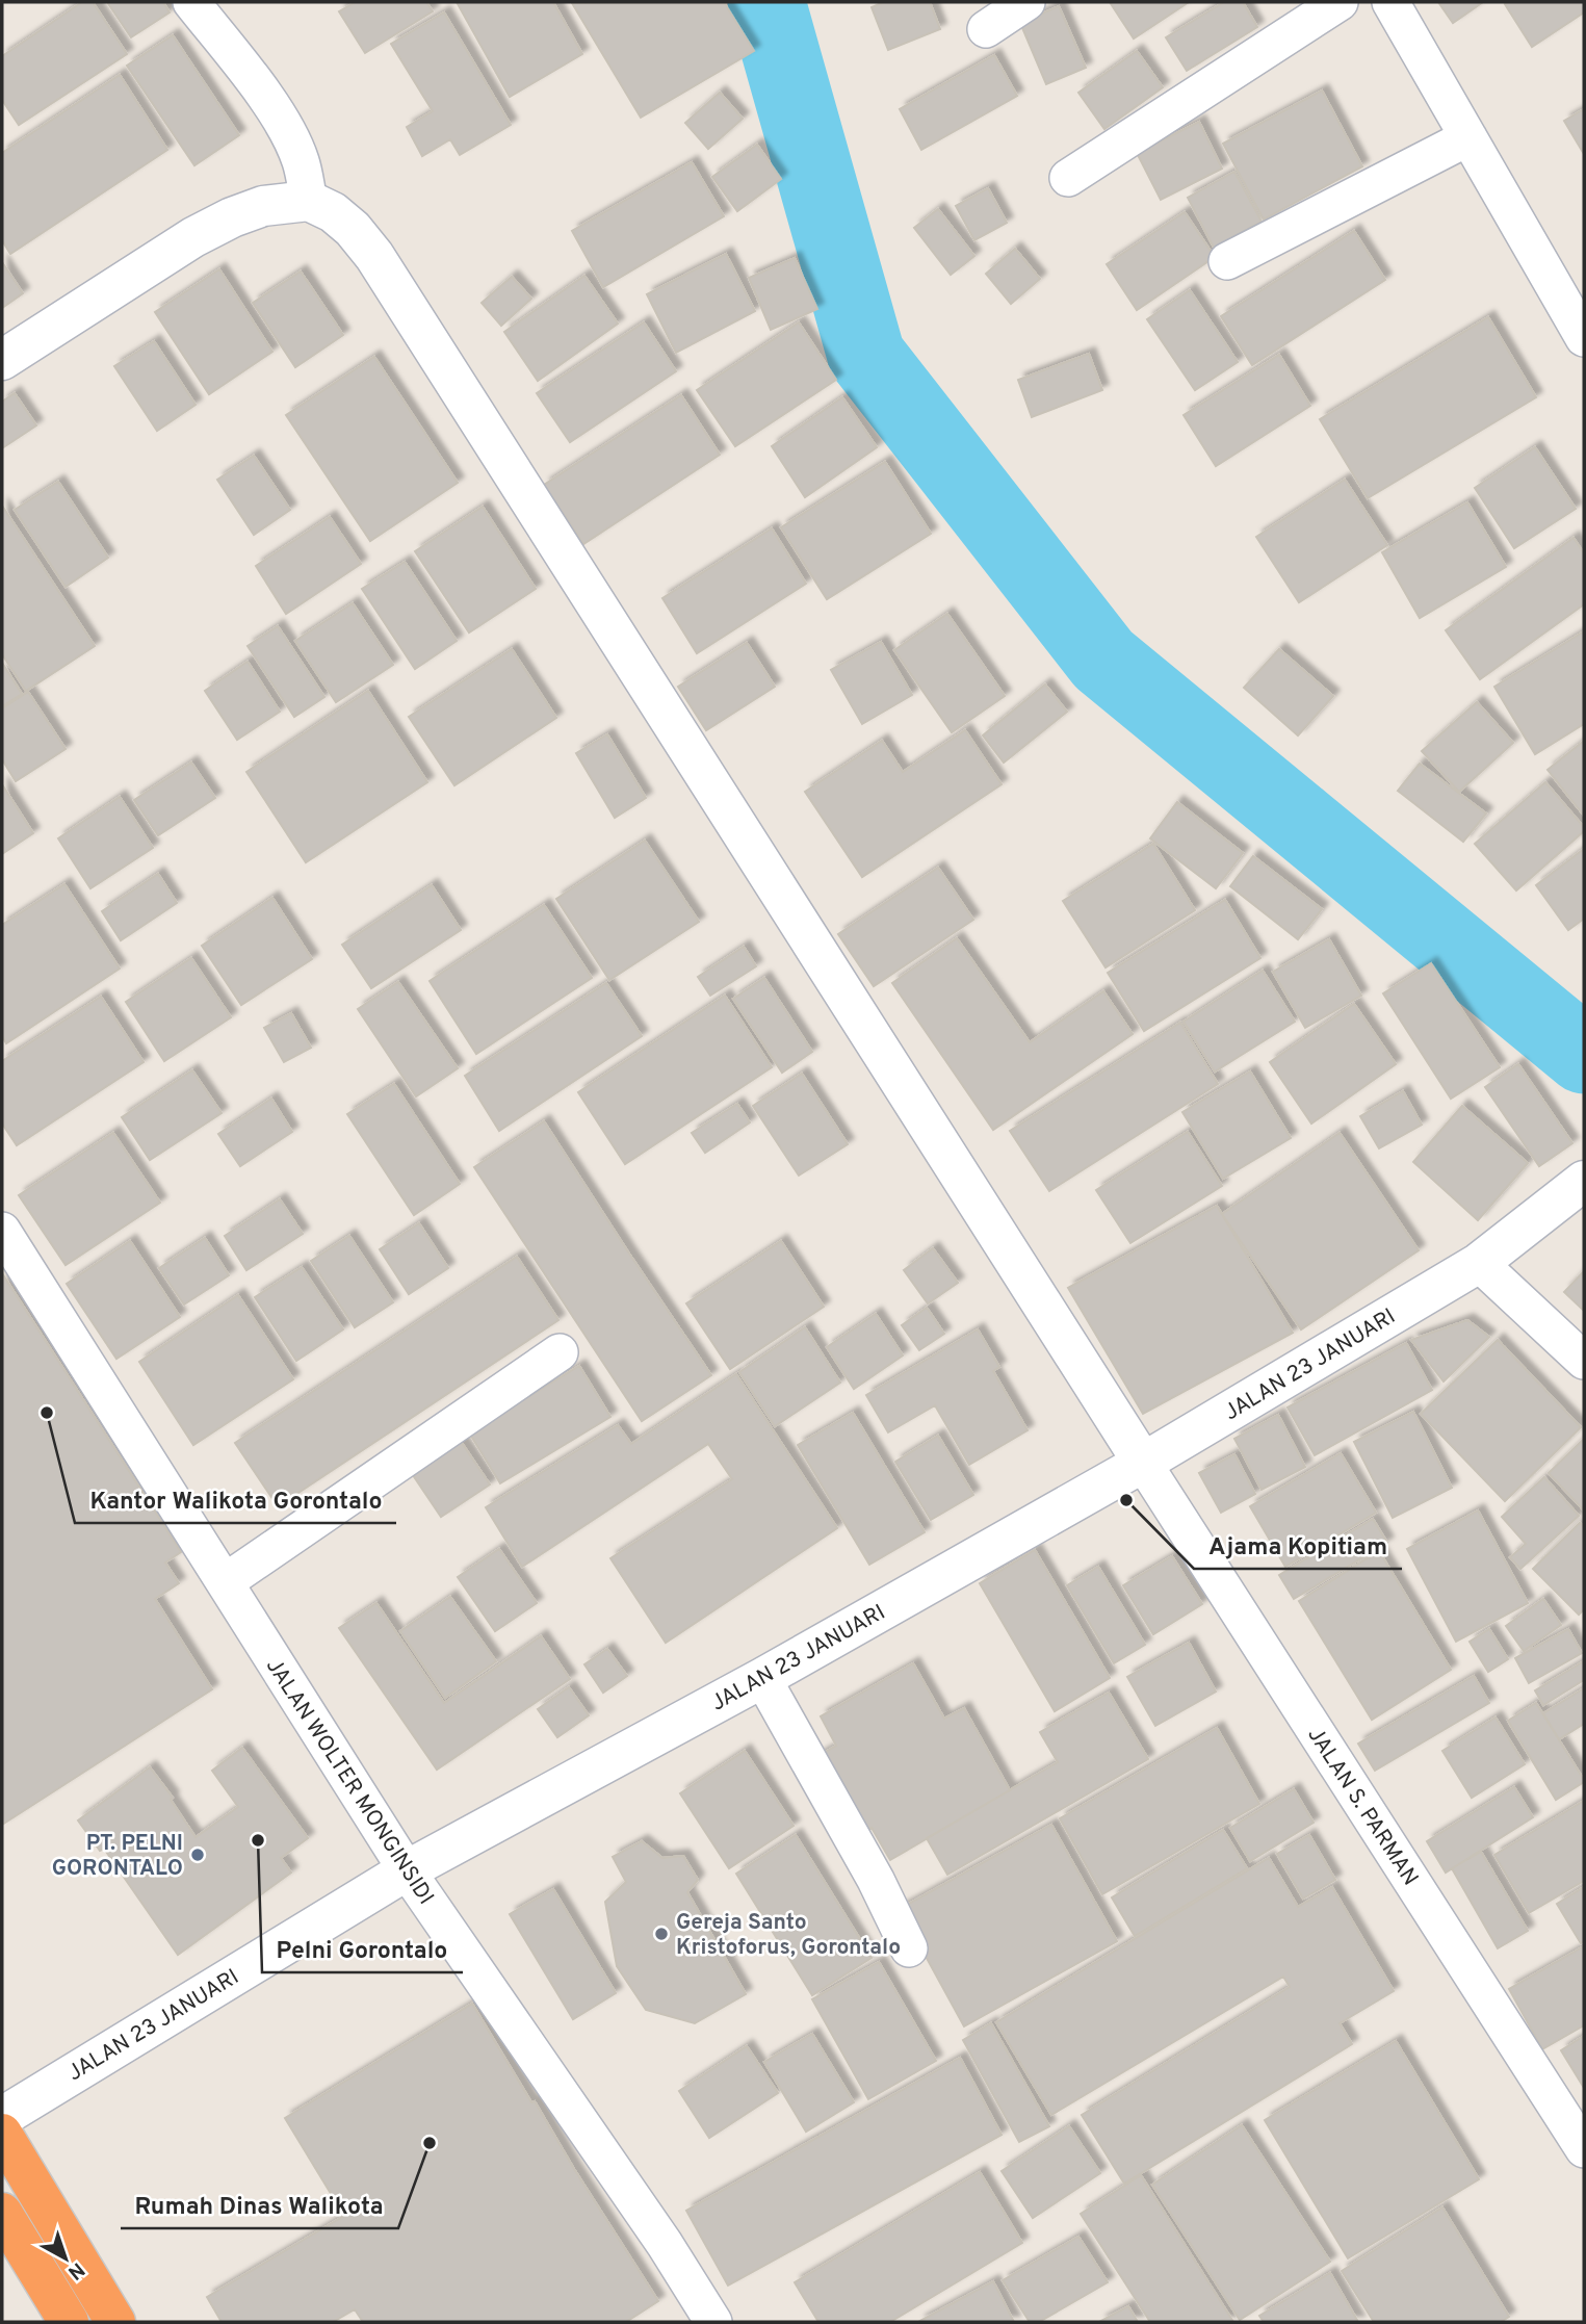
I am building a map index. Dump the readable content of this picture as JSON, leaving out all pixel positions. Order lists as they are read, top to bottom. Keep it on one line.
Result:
{"streets":{"street":["JALAN 23 JANUARI","JALAN WOLTER MONGINSIDI","JALAN S. PARMAN"]},"crossings":[["JALAN 23 JANUARI","JALAN WOLTER MONGINSIDI"],["JALAN 23 JANUARI","JALAN S. PARMAN"]],"places":["Kantor Walikota Gorontalo","Ajama Kopitiam","Pelni Gorontalo","PT. PELNI GORONTALO","Gereja Santo Kristoforus, Gorontalo","Rumah Dinas Walikota"],"north":"bottom right"}
